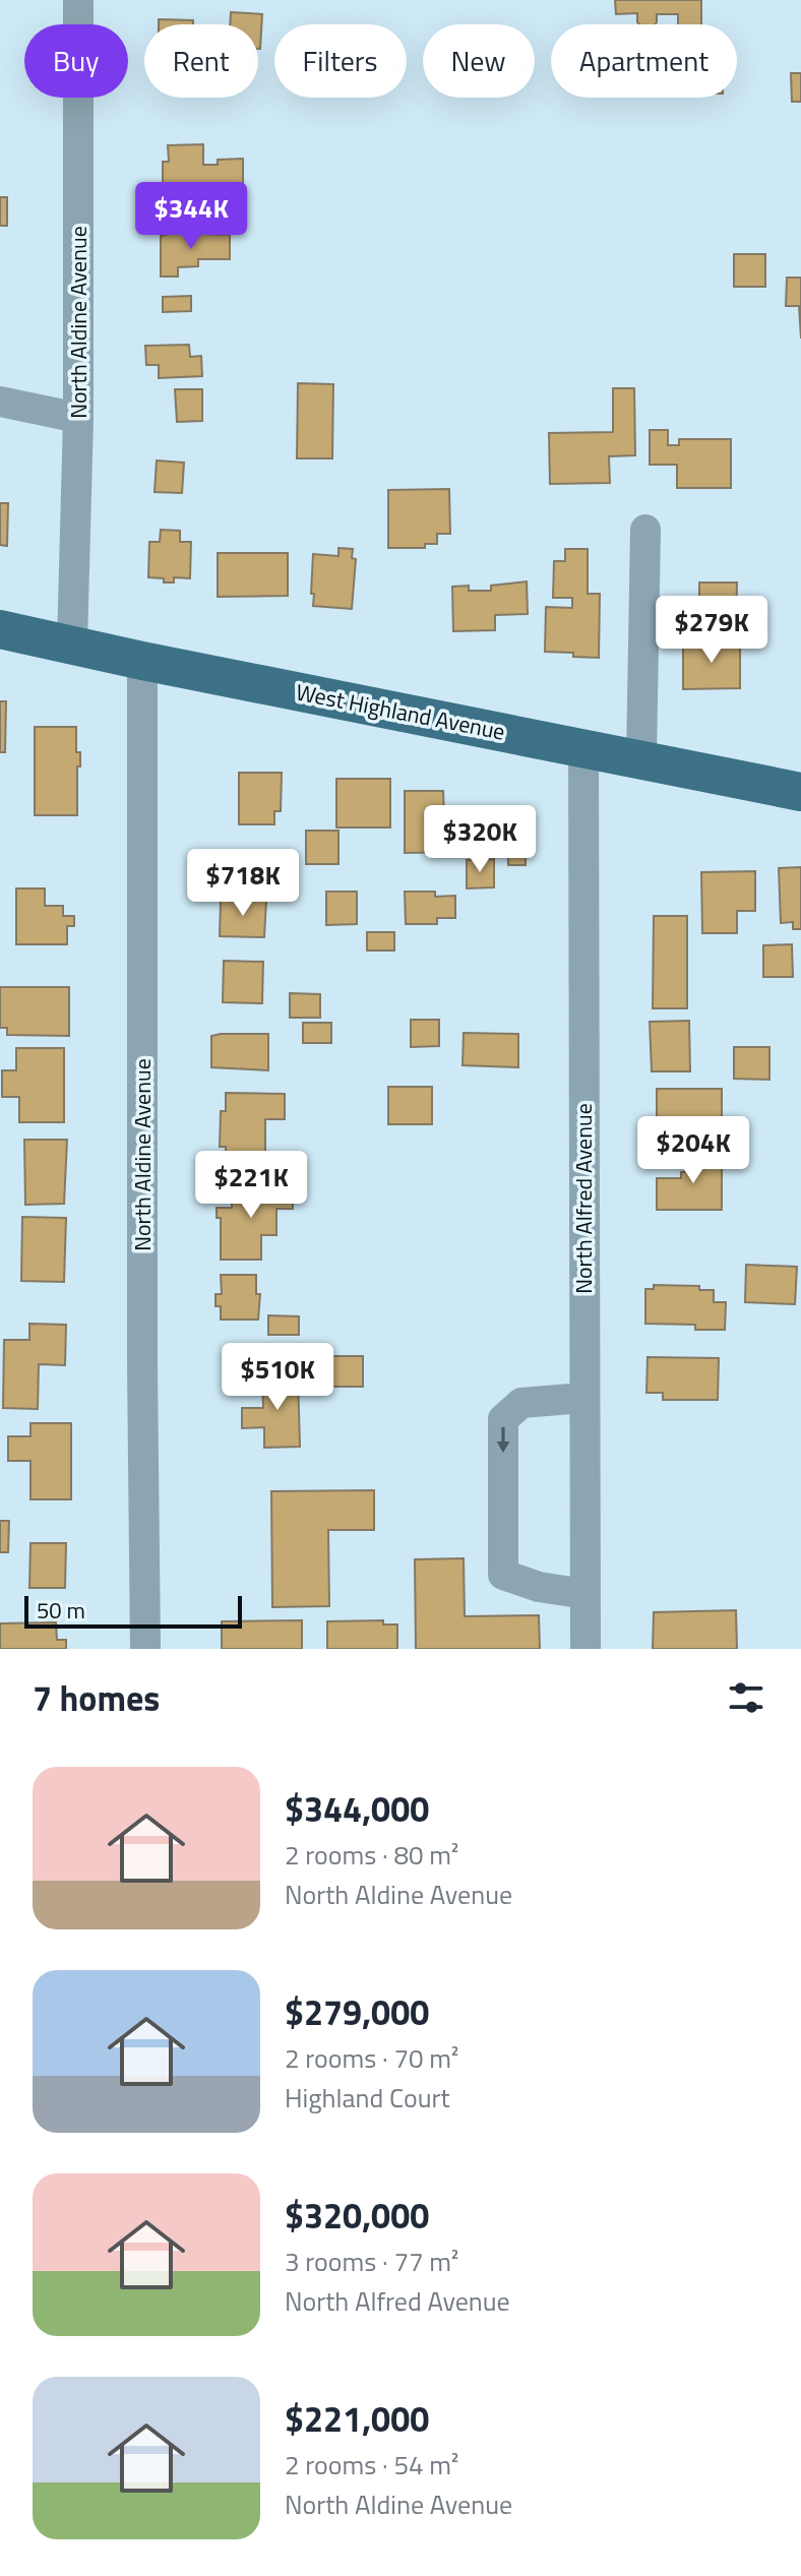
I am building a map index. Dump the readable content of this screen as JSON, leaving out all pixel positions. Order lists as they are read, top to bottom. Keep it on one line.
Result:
{"streets":{"main road":["West Highland Avenue"],"street":["North Aldine Avenue","North Alfred Avenue"]},"crossings":[["North Aldine Avenue","West Highland Avenue"],["West Highland Avenue","North Alfred Avenue"]],"scale_bar":"50 m","page":{"chip":["Buy","Rent","Filters","New","Apartment"],"price":["$344K","$279K","$320K","$718K","$204K","$221K","$510K"],"scale":"50 m","heading":"7 homes","list":[{"name":"$344,000","note":"2 rooms · 80 m² · North Aldine Avenue"},{"name":"$279,000","note":"2 rooms · 70 m² · Highland Court"},{"name":"$320,000","note":"3 rooms · 77 m² · North Alfred Avenue"},{"name":"$221,000","note":"2 rooms · 54 m² · North Aldine Avenue"}]}}
